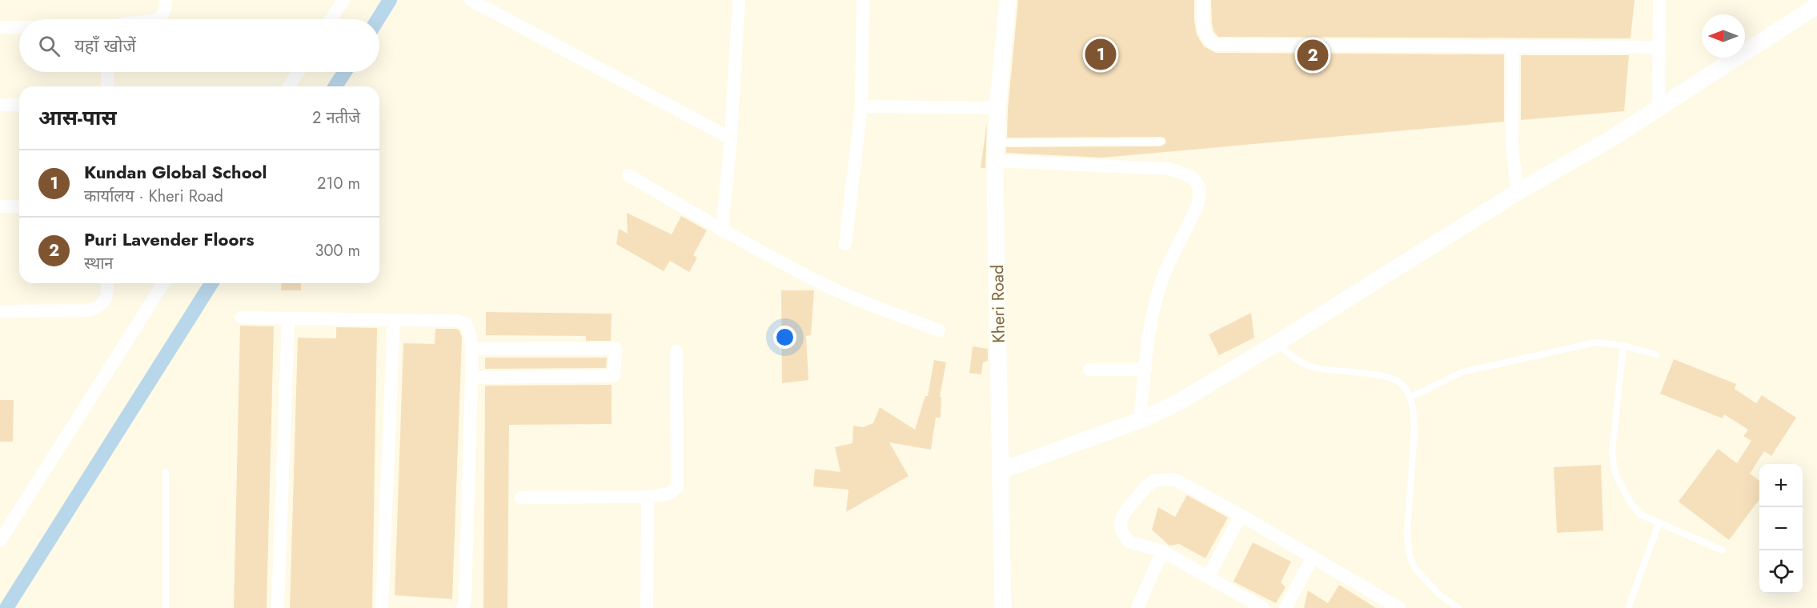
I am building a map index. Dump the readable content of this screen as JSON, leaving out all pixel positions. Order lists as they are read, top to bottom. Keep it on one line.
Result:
{"streets":{"street":["Kheri Road"]},"north":"left","page":{"search":"यहाँ खोजें","pins":["1","2"],"heading":["आस-पास","2 नतीजे"],"list":[{"mark":"1","name":"Kundan Global School","note":"कार्यालय · Kheri Road","value":"210 m"},{"mark":"2","name":"Puri Lavender Floors","note":"स्थान","value":"300 m"}],"map_buttons":["+","−"]}}
